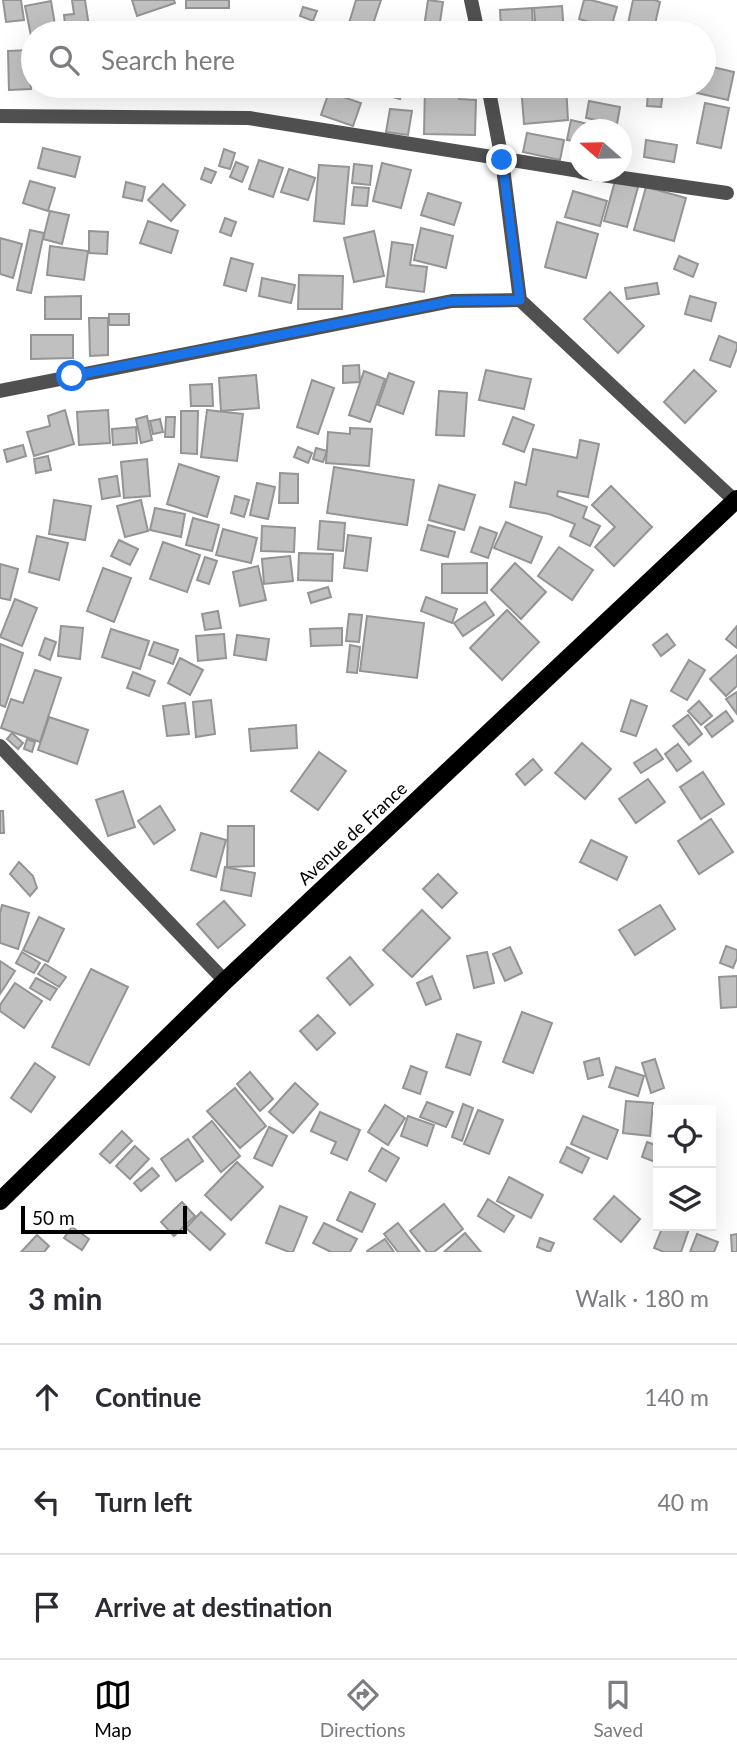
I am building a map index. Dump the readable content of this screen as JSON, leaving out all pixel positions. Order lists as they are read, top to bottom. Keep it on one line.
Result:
{"streets":{"main road":["Avenue de France"]},"scale_bar":"50 m","north":"left","page":{"search":"Search here","scale":"50 m","heading":["3 min","Walk · 180 m"],"list":[["Continue","140 m"],["Turn left","40 m"],"Arrive at destination"],"nav":["Map","Directions","Saved"]}}
